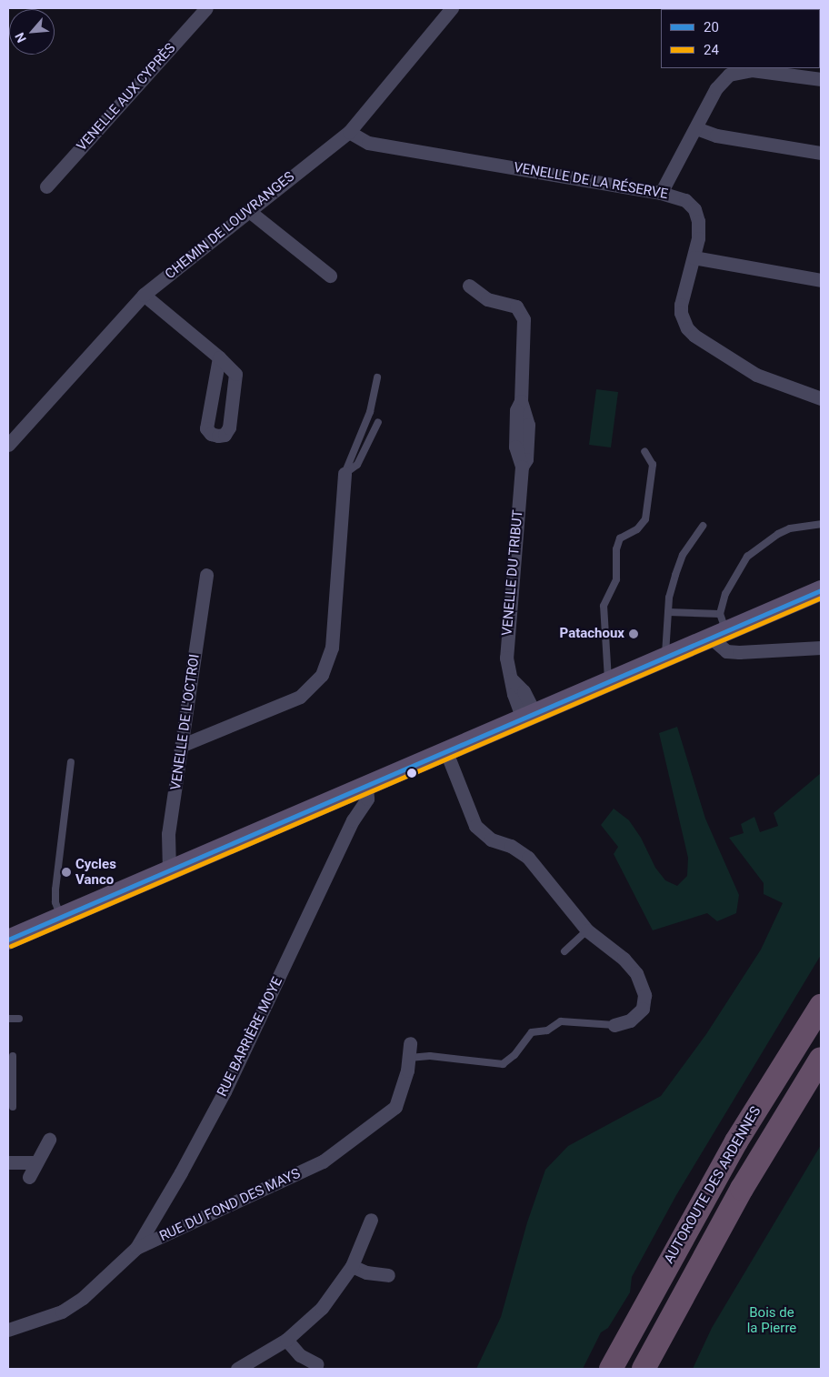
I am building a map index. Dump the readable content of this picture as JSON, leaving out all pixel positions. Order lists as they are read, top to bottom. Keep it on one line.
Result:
{"streets":{"highway":["AUTOROUTE DES ARDENNES"],"street":["VENELLE AUX CYPRÈS","VENELLE DE LA RÉSERVE","CHEMIN DE LOUVRANGES","VENELLE DU TRIBUT","VENELLE DE L'OCTROI","RUE BARRIÈRE MOYE","RUE DU FOND DES MAYS"]},"crossings":[["VENELLE DE LA RÉSERVE","CHEMIN DE LOUVRANGES"],["RUE BARRIÈRE MOYE","RUE DU FOND DES MAYS"]],"parks":["Bois de la Pierre"],"places":["Patachoux","Cycles Vanco"],"lines":["transit line 20","transit line 24"],"legend":["20","24"],"north":"bottom left"}
